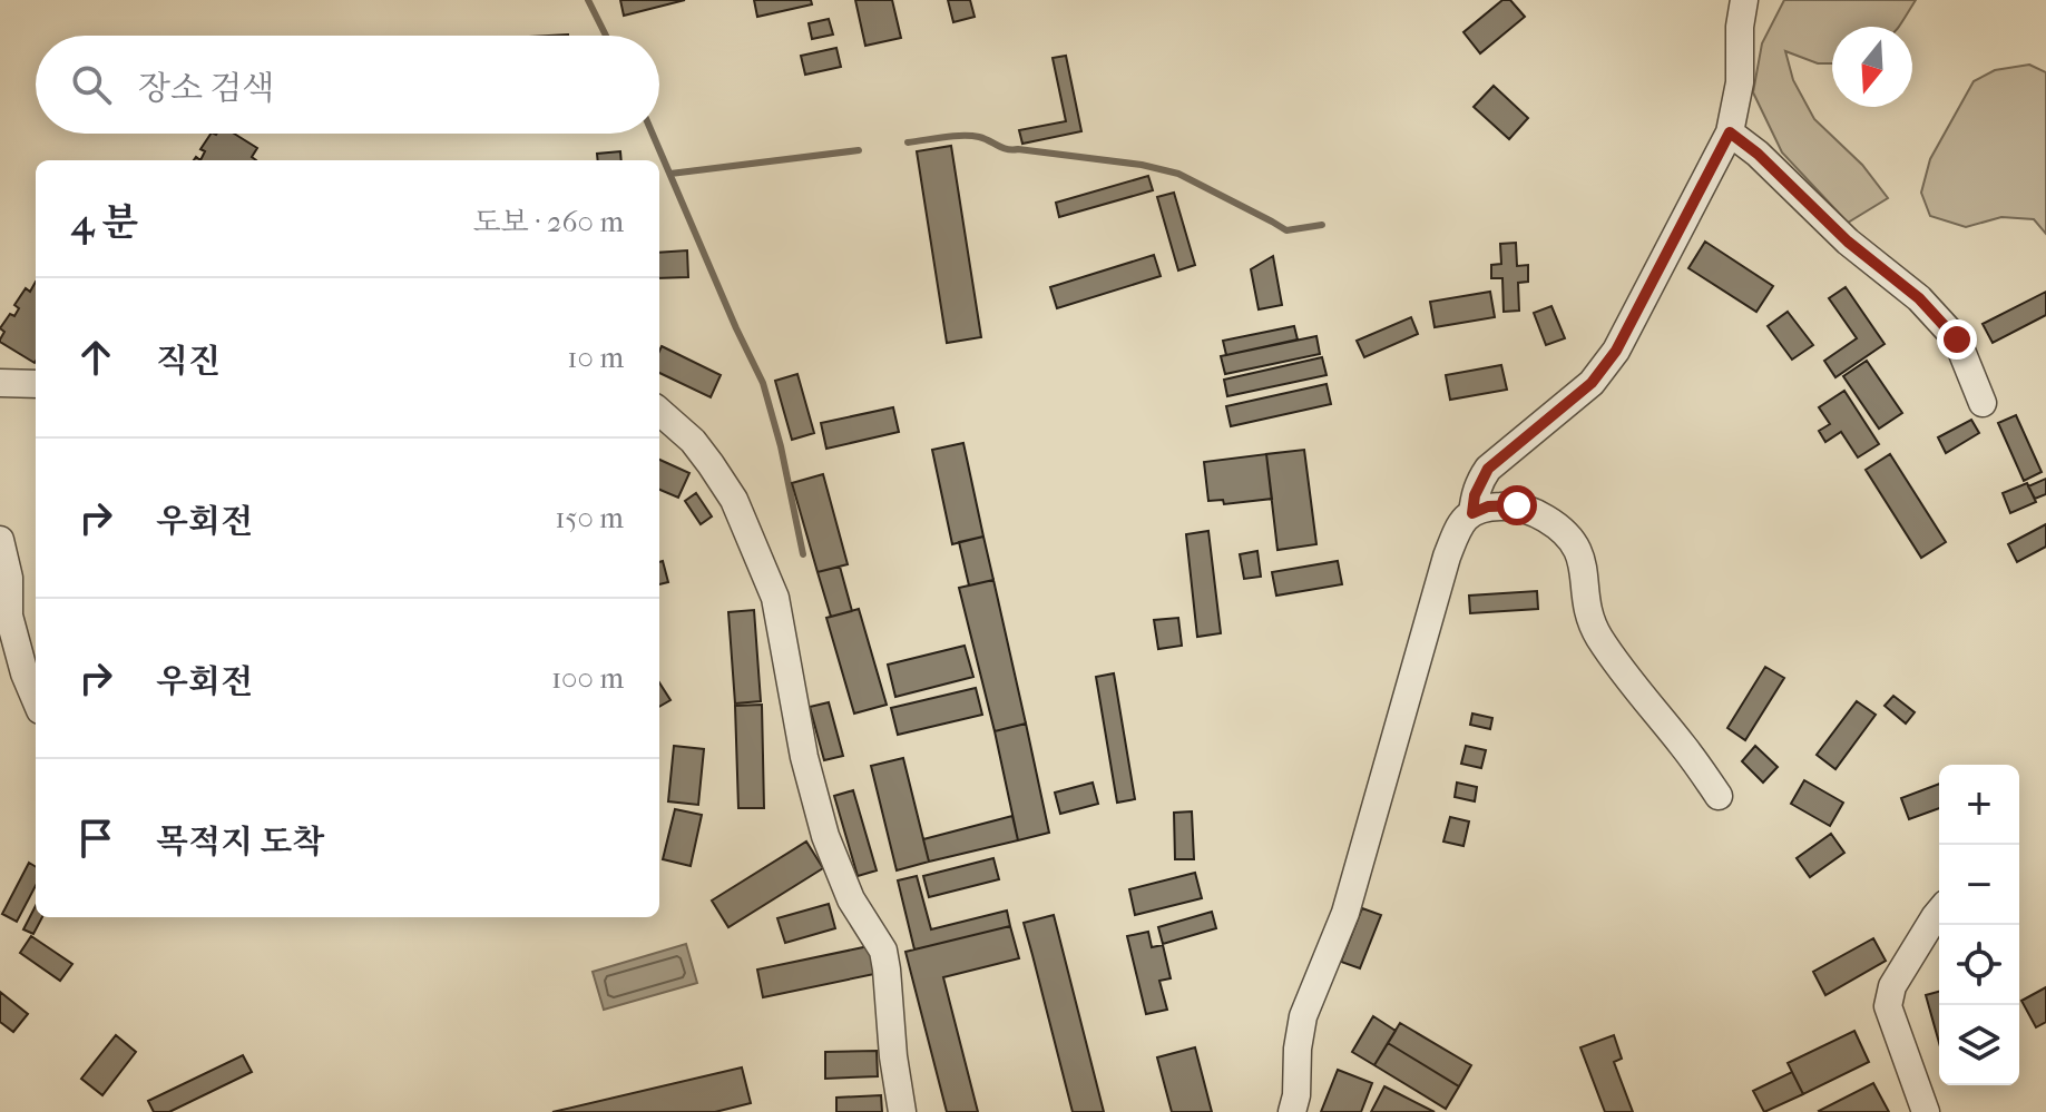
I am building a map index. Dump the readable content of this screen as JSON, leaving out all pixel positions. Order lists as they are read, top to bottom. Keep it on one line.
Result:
{"north":"bottom","page":{"search":"장소 검색","heading":["4 분","도보 · 260 m"],"list":[["직진","10 m"],["우회전","150 m"],["우회전","100 m"],"목적지 도착"],"map_buttons":["+","−"]}}
